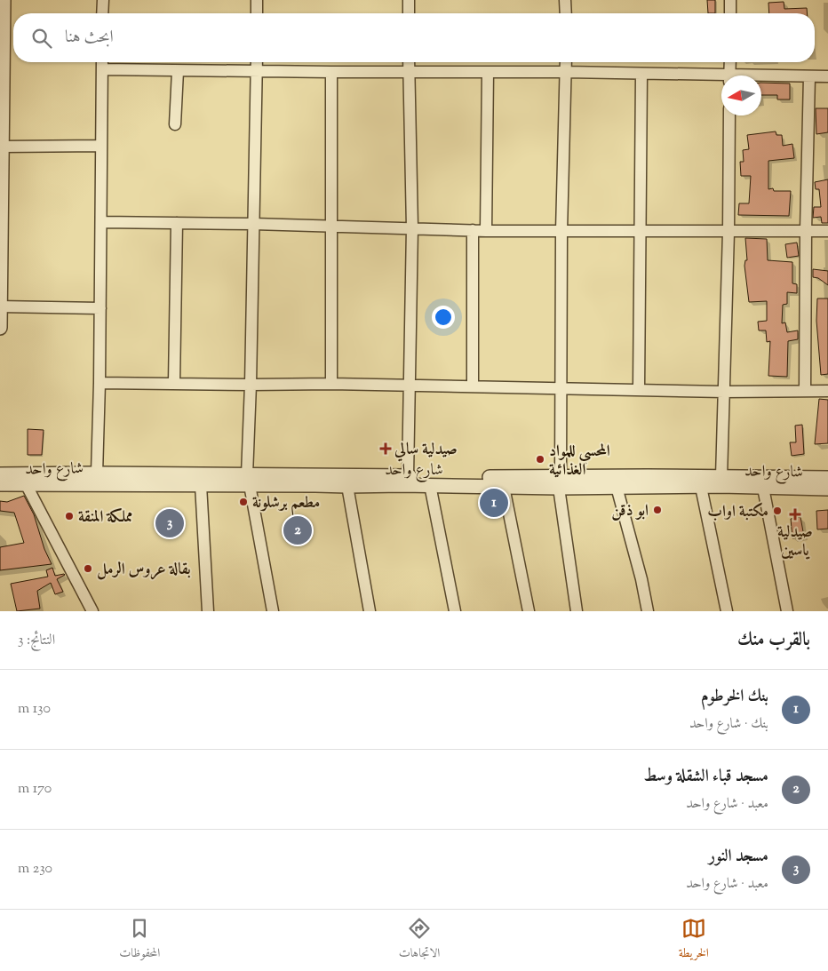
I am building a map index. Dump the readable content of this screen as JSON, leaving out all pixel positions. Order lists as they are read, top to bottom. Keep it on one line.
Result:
{"streets":{"street":["شارع واحد"]},"places":{"health":["صيدلية سالي","صيدلية ياسين"],"other":["المحسي للمواد الغذائية","مطعم برشلونة","ابو ذقن","مكتبة اواب","مملكة المنقة","بقالة عروس الرمل"]},"north":"left","page":{"search":"ابحث هنا","pins":["1","3","2"],"heading":["بالقرب منك","النتائج: 3"],"list":[{"mark":"1","name":"بنك الخرطوم","note":"بنك · شارع واحد","value":"130 m"},{"mark":"2","name":"مسجد قباء الشقلة وسط","note":"معبد · شارع واحد","value":"170 m"},{"mark":"3","name":"مسجد النور","note":"معبد · شارع واحد","value":"230 m"}],"nav":["الخريطة","الاتجاهات","المحفوظات"]}}
